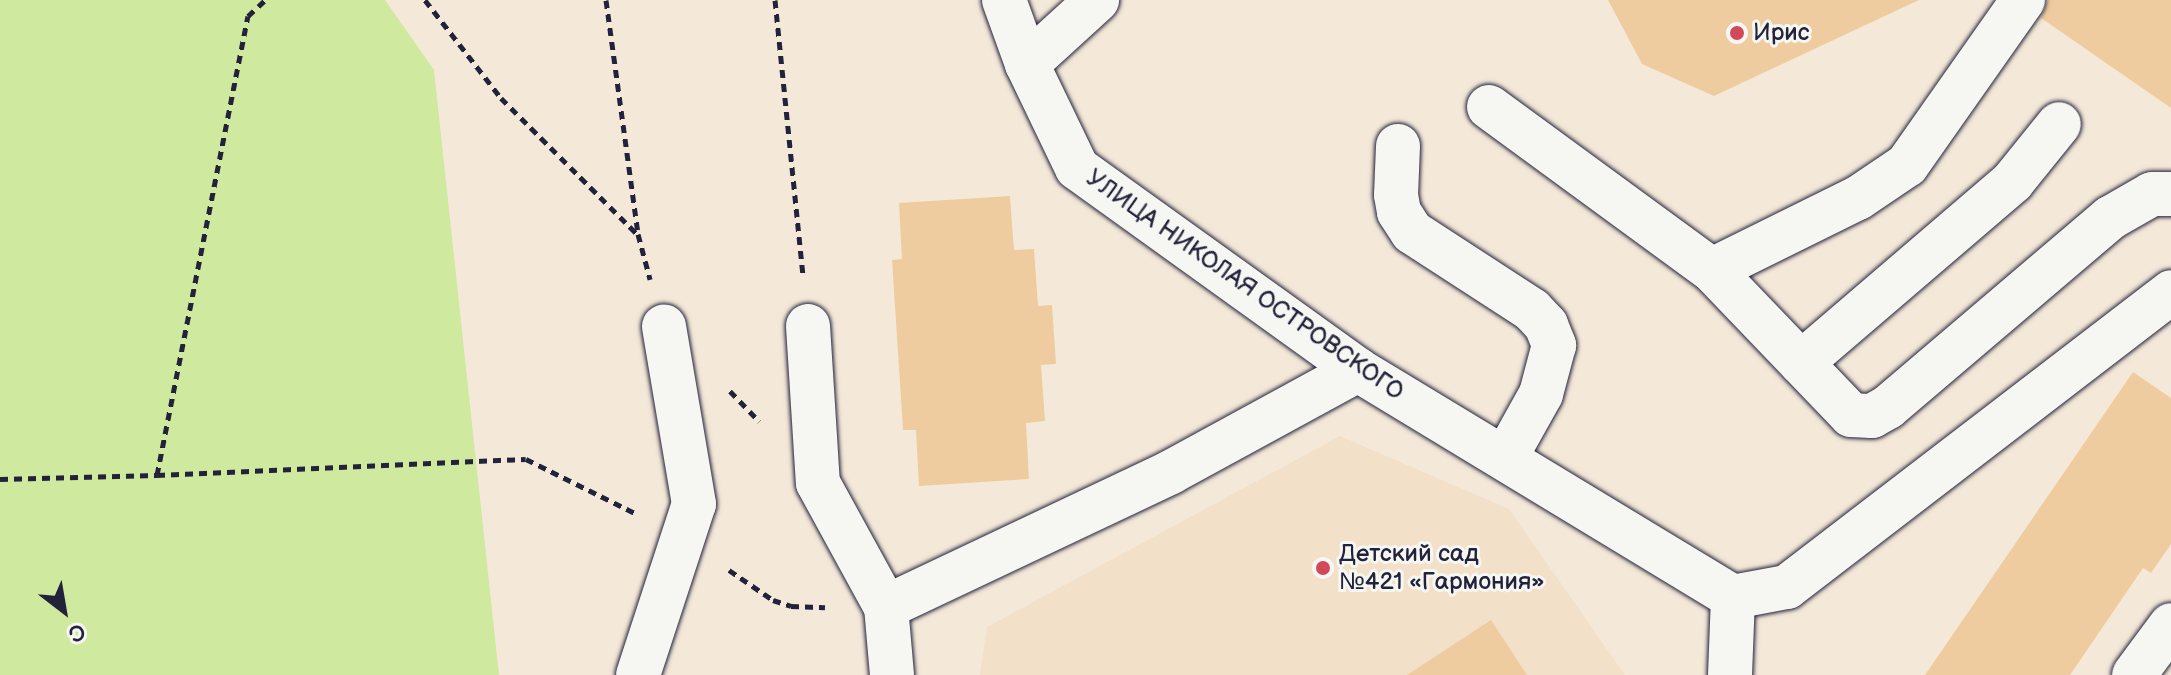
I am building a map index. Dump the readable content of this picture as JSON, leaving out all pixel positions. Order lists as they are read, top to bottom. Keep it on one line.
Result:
{"streets":{"street":["УЛИЦА НИКОЛАЯ ОСТРОВСКОГО"]},"places":["Ирис","Детский сад №421 «Гармония»"],"north":"bottom right"}
